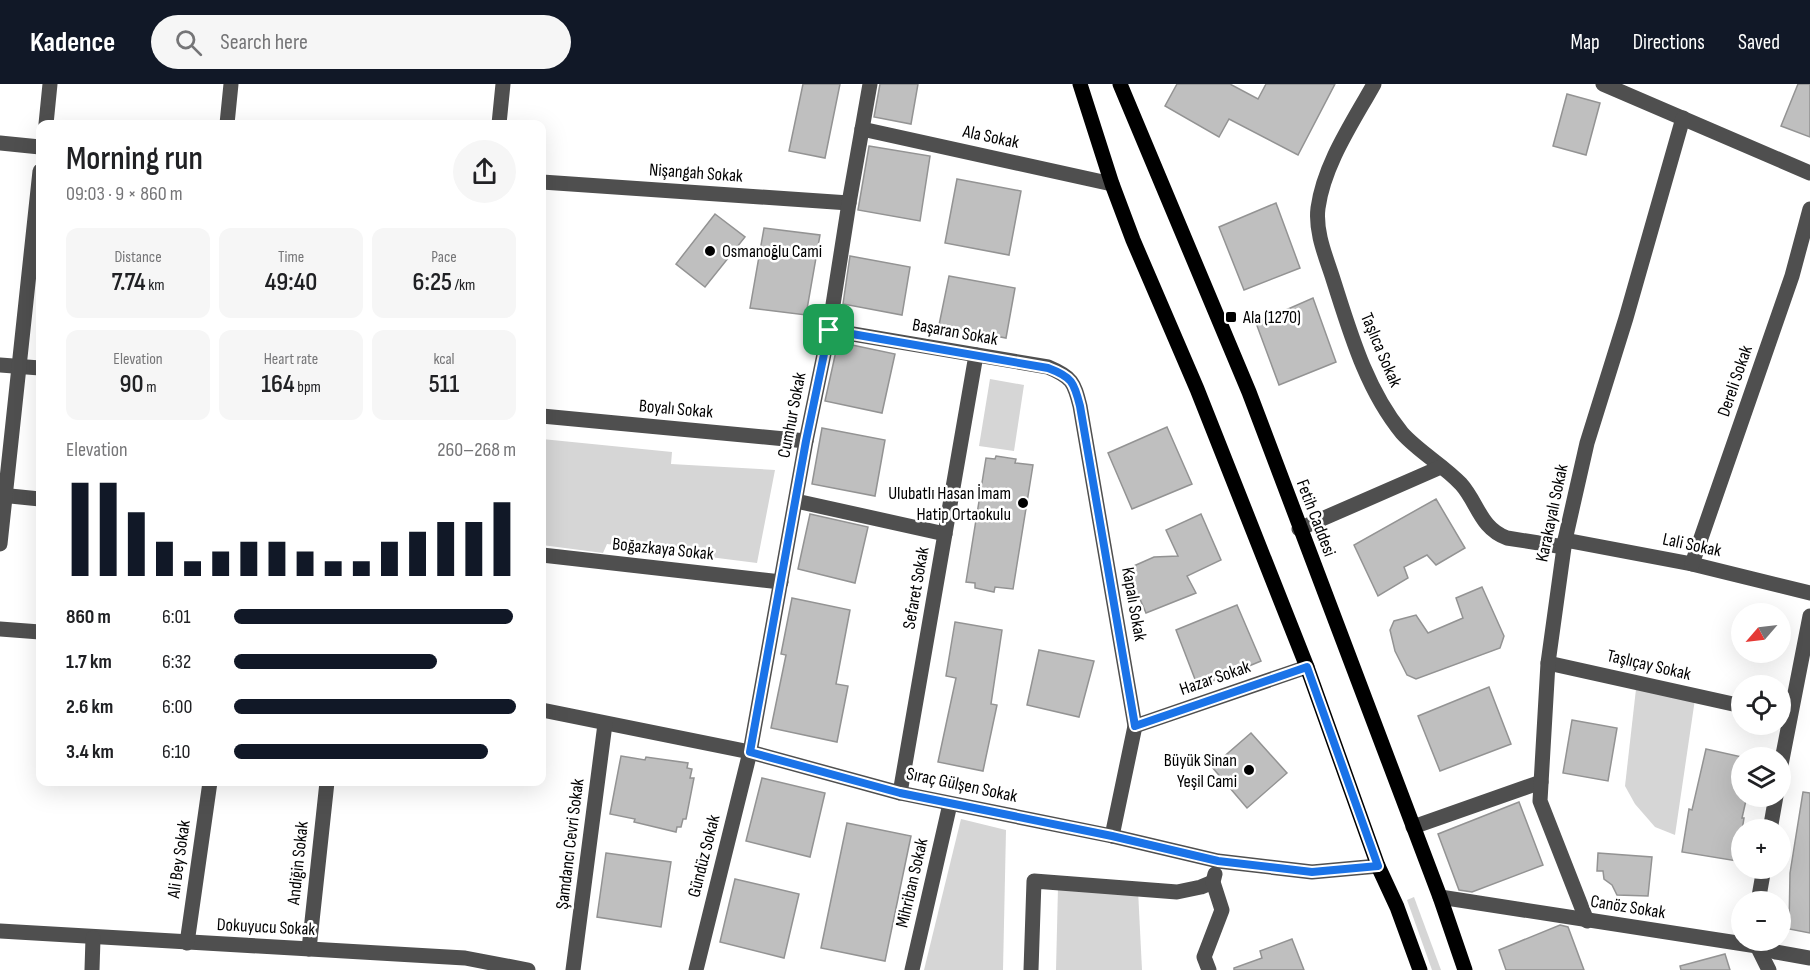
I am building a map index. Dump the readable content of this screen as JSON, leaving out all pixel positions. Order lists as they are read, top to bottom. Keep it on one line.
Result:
{"streets":{"main road":["Fetih Caddesi"],"street":["Ala Sokak","Nişangah Sokak","Başaran Sokak","Taşlıca Sokak","Dereli Sokak","Boyalı Sokak","Cumhur Sokak","Karakayalı Sokak","Lali Sokak","Boğazkaya Sokak","Sefaret Sokak","Kapalı Sokak","Taşlıçay Sokak","Hazar Sokak","Sıraç Gülşen Sokak","Şamdancı Cevri Sokak","Gündüz Sokak","Ali Bey Sokak","Andiğin Sokak","Mihriban Sokak","Canöz Sokak","Dokuyucu Sokak"]},"crossings":[["Ala Sokak","Cumhur Sokak"],["Nişangah Sokak","Cumhur Sokak"],["Başaran Sokak","Cumhur Sokak"],["Başaran Sokak","Sefaret Sokak"],["Başaran Sokak","Kapalı Sokak"],["Taşlıca Sokak","Karakayalı Sokak"],["Taşlıca Sokak","Lali Sokak"],["Dereli Sokak","Lali Sokak"],["Boyalı Sokak","Cumhur Sokak"],["Cumhur Sokak","Boğazkaya Sokak"],["Cumhur Sokak","Sıraç Gülşen Sokak"],["Cumhur Sokak","Gündüz Sokak"],["Karakayalı Sokak","Lali Sokak"],["Karakayalı Sokak","Taşlıçay Sokak"],["Karakayalı Sokak","Canöz Sokak"],["Fetih Caddesi","Canöz Sokak"],["Sefaret Sokak","Sıraç Gülşen Sokak"],["Kapalı Sokak","Hazar Sokak"],["Kapalı Sokak","Sıraç Gülşen Sokak"],["Sıraç Gülşen Sokak","Şamdancı Cevri Sokak"],["Sıraç Gülşen Sokak","Gündüz Sokak"],["Sıraç Gülşen Sokak","Mihriban Sokak"],["Ali Bey Sokak","Dokuyucu Sokak"],["Andiğin Sokak","Dokuyucu Sokak"]],"places":{"other":["Osmanoğlu Cami","Ulubatlı Hasan İmam Hatip Ortaokulu","Büyük Sinan Yeşil Cami"],"transit":["Ala (1270)"]},"north":"bottom left","page":{"header":"Kadence","search":"Search here","nav":["Map","Directions","Saved"],"heading":["Morning run","09:03 · 9 × 860 m"],"stats":[["Distance","7.74 km"],["Time","49:40"],["Pace","6:25 /km"],["Elevation","90 m"],["Heart rate","164 bpm"],["kcal","511"]],"chart":["Elevation","260–268 m"],"list":[{"name":"860 m","note":"6:01"},{"name":"1.7 km","note":"6:32"},{"name":"2.6 km","note":"6:00"},{"name":"3.4 km","note":"6:10"}],"map_buttons":["+","−"]}}
